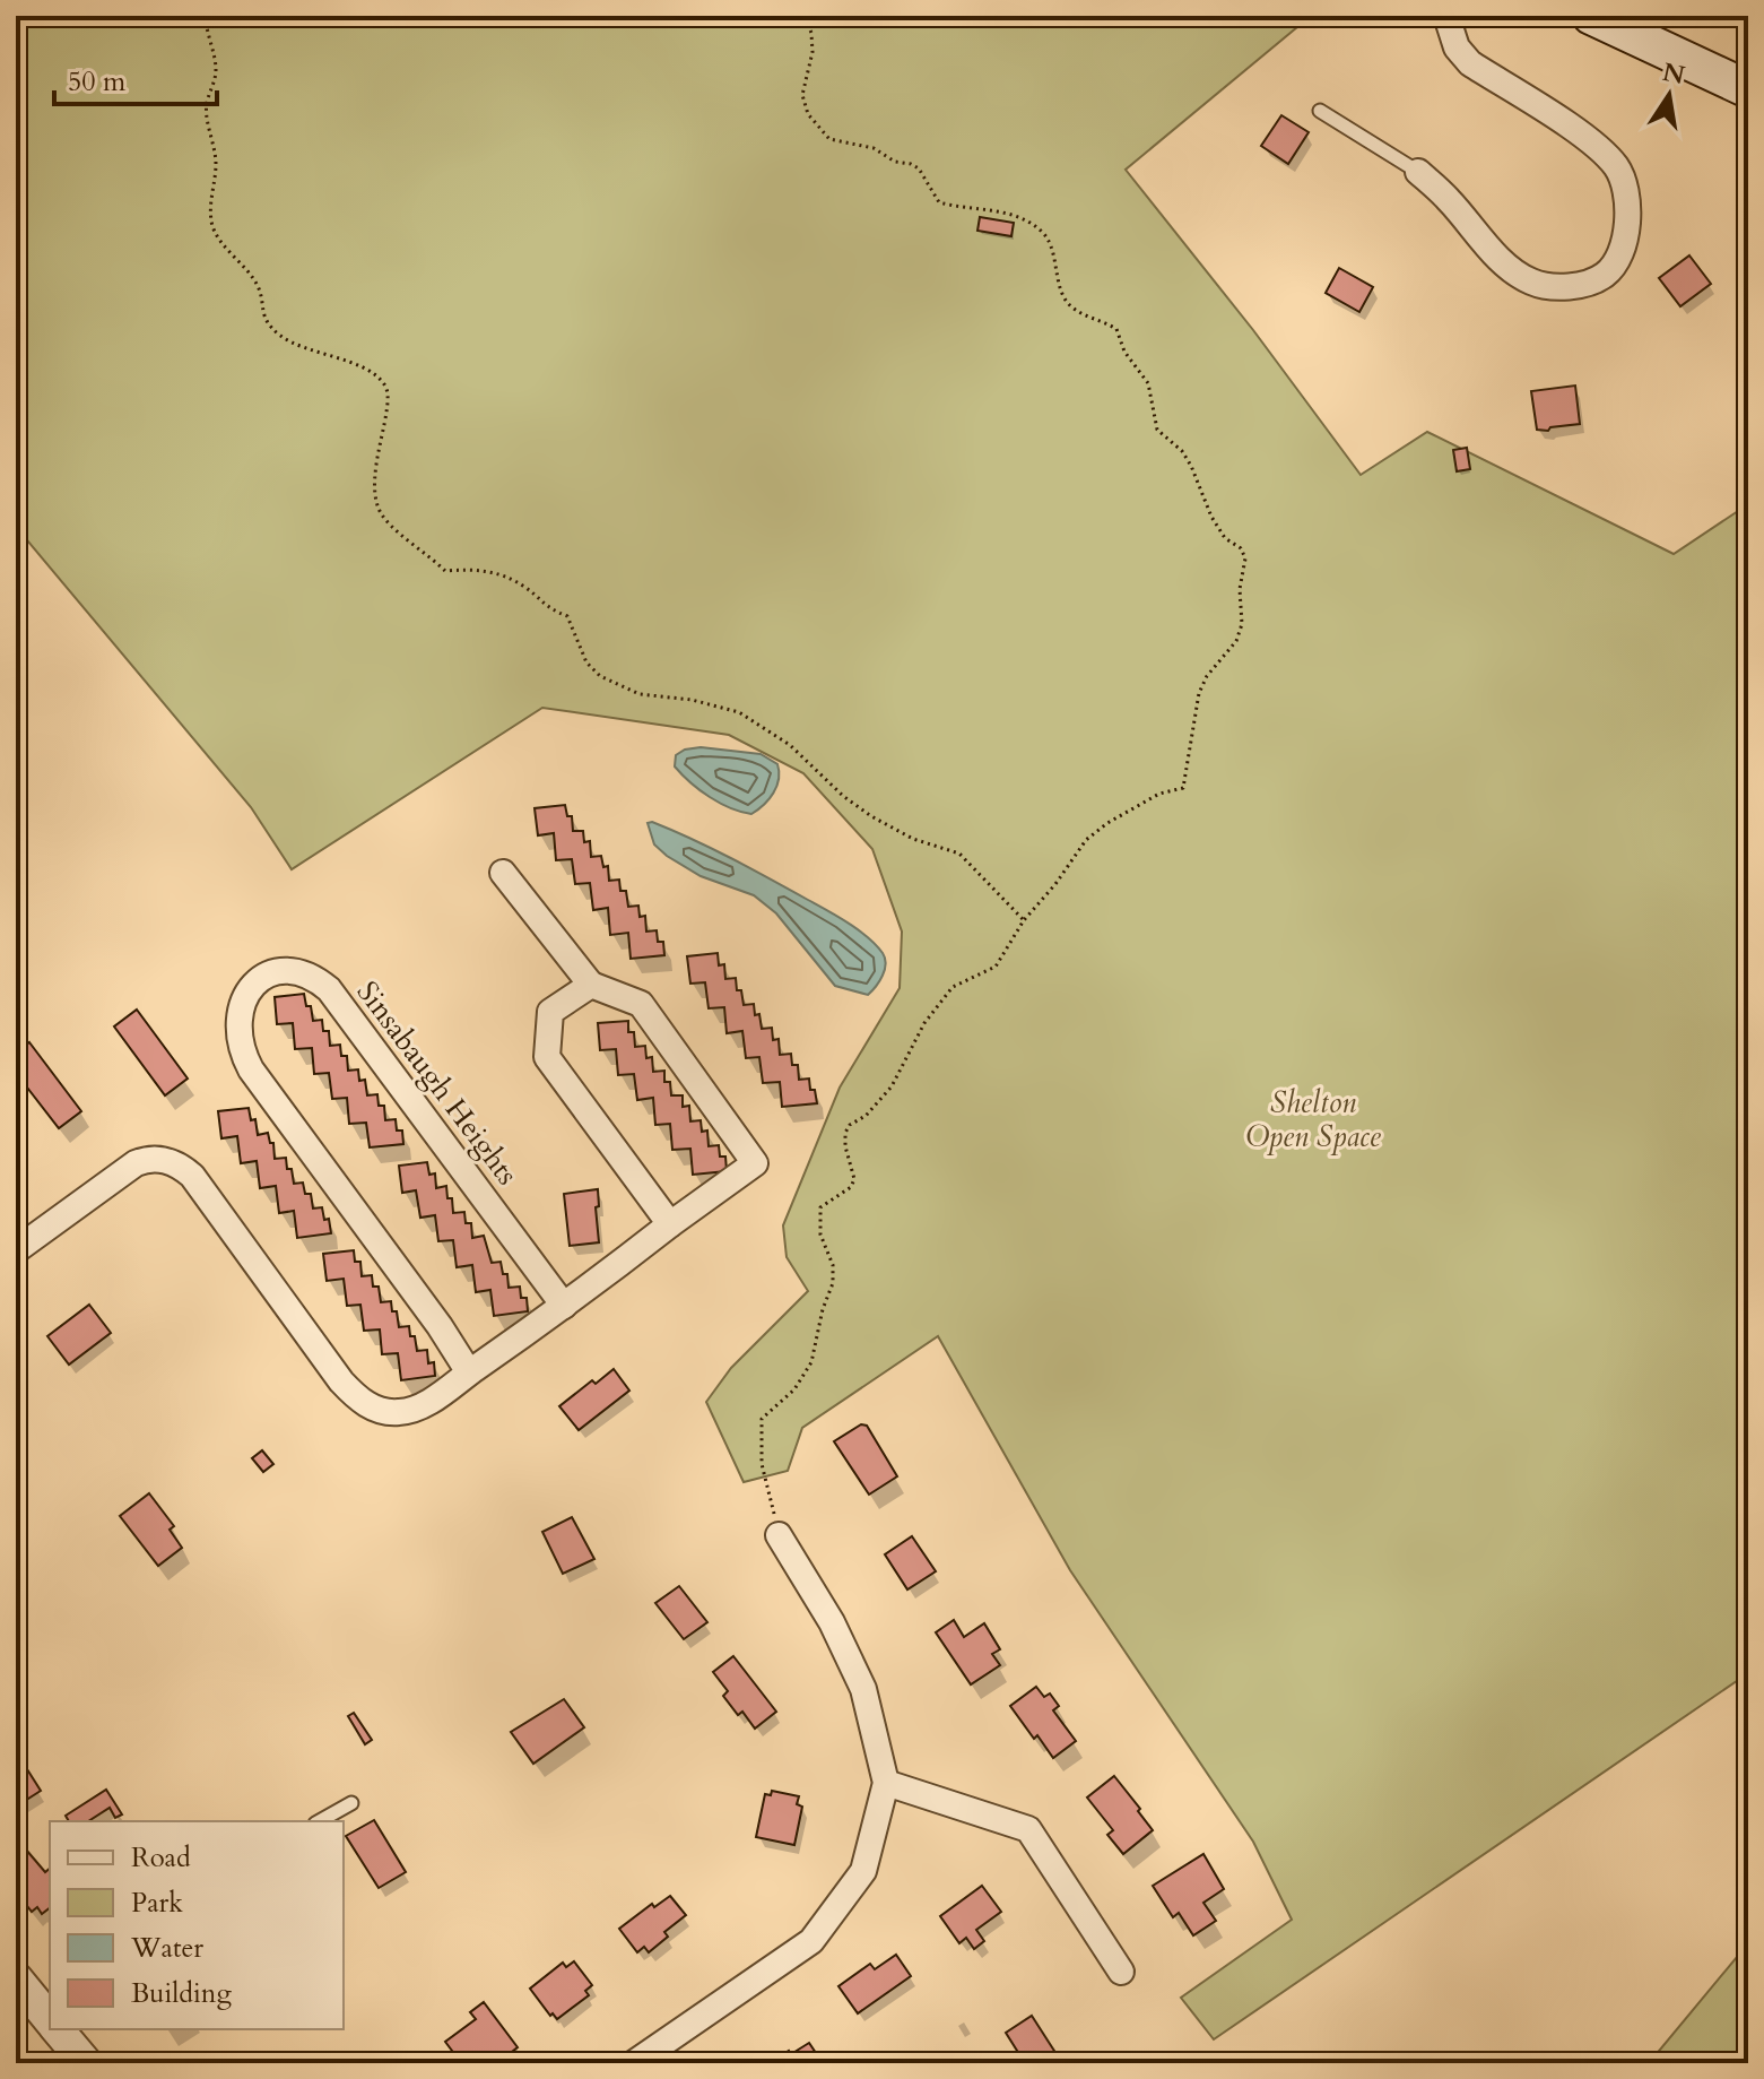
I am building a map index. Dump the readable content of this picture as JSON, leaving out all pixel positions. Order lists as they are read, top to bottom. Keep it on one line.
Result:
{"streets":{"street":["Sinsabaugh Heights"]},"parks":["Shelton Open Space"],"legend":["Road","Park","Water","Building"],"scale_bar":"50 m","north":"top"}
